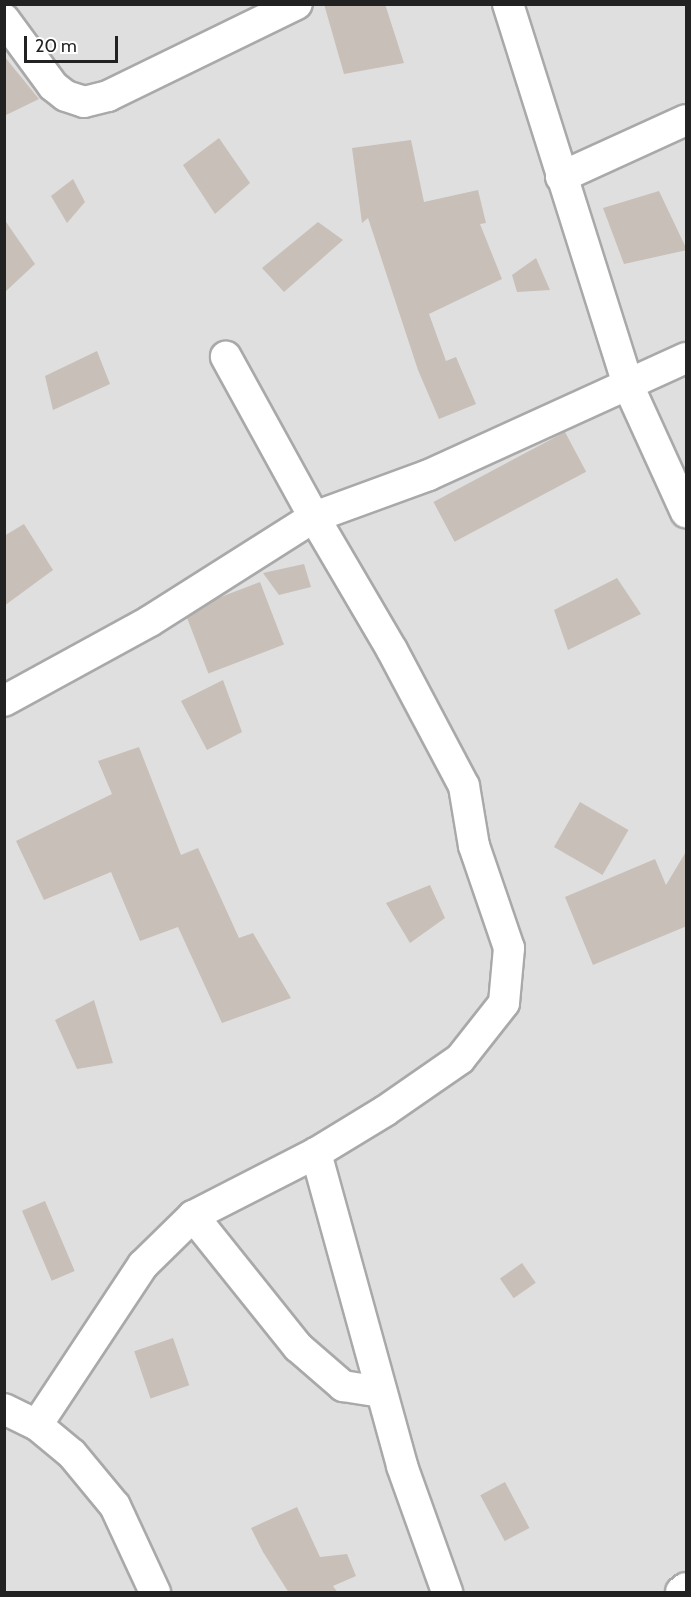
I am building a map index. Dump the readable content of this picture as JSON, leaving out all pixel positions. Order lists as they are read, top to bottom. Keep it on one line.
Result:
{"scale_bar":"20 m"}
